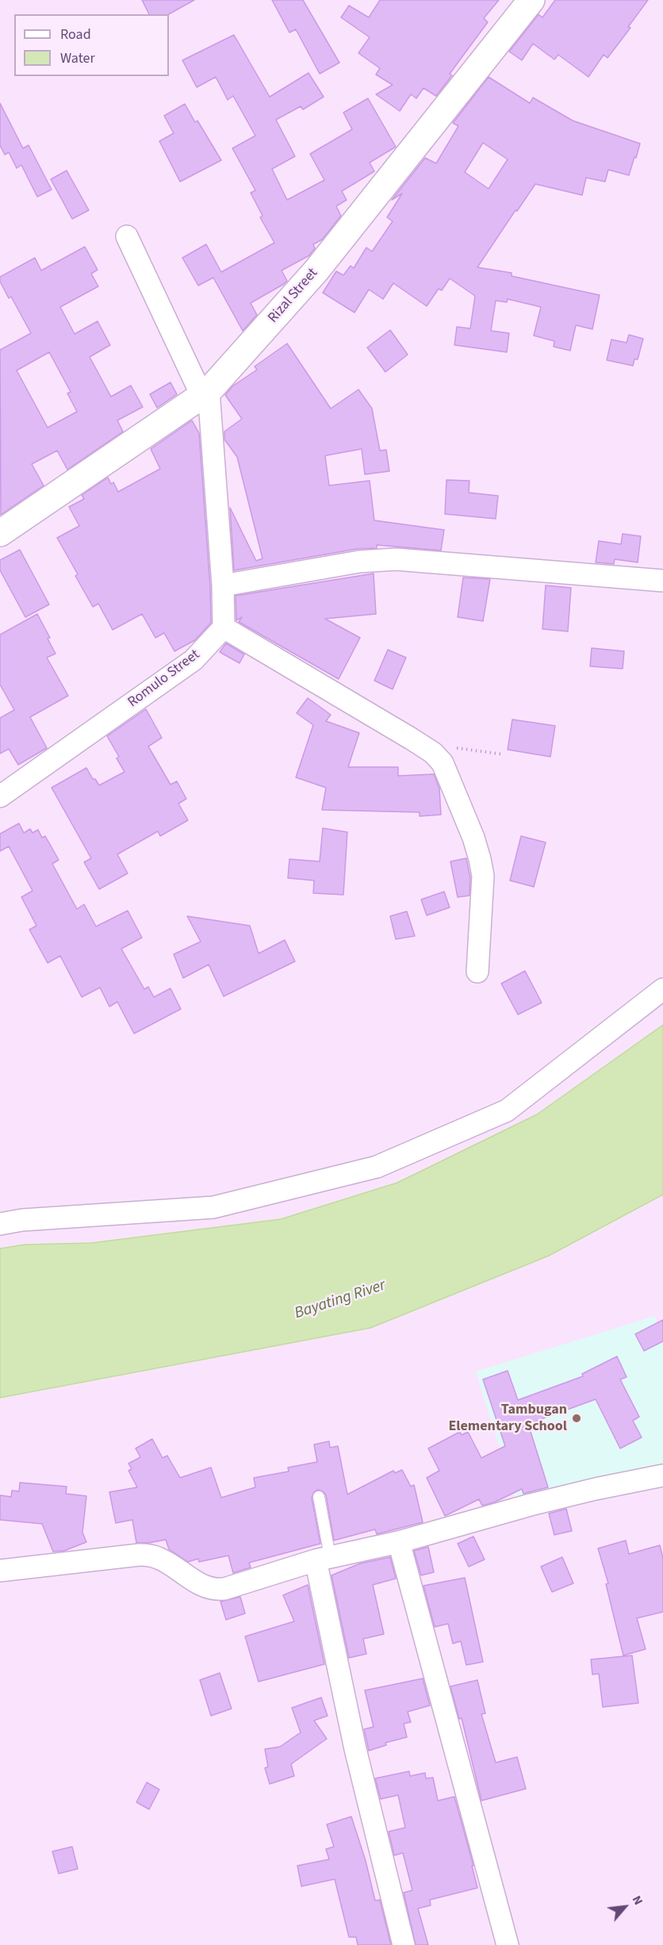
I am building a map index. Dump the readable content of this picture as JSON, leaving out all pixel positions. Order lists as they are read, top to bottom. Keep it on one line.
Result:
{"streets":{"street":["Rizal Street","Romulo Street"]},"water":["Bayating River"],"places":["Tambugan Elementary School"],"legend":["Road","Water"],"north":"top right"}
